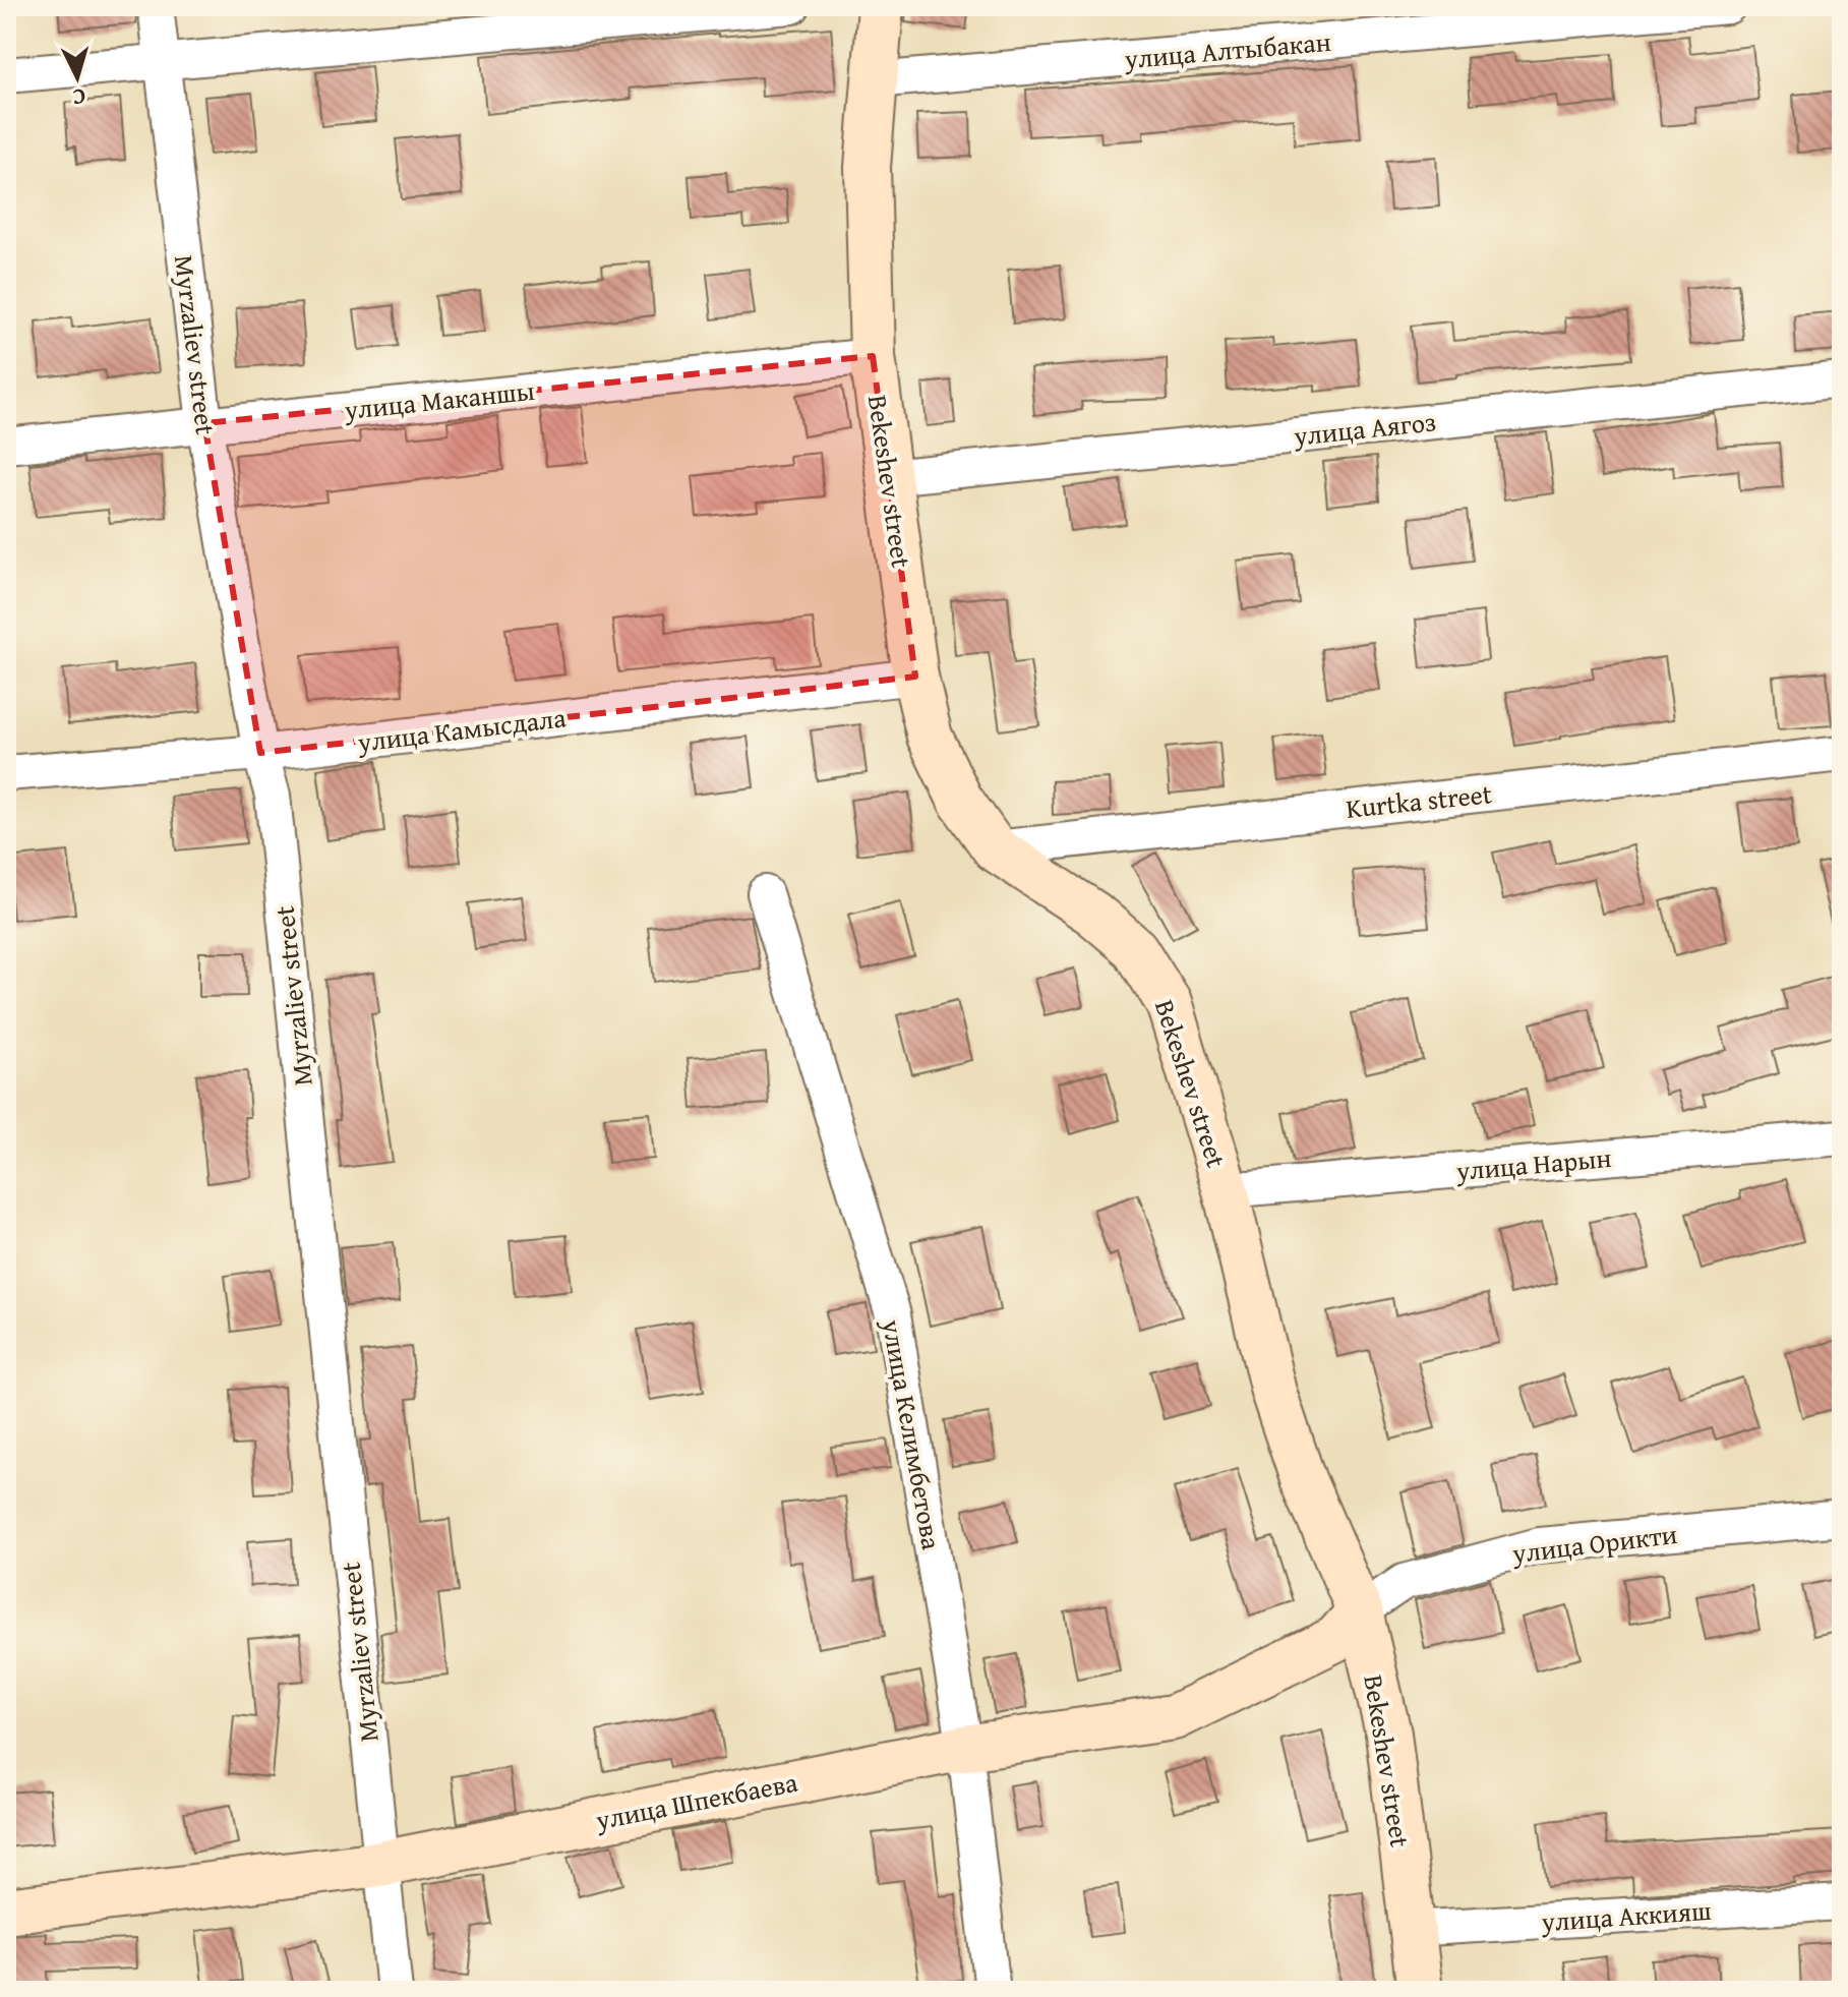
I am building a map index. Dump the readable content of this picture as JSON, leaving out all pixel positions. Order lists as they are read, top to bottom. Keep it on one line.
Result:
{"streets":{"main road":["Bekeshev street","улица Шпекбаева"],"street":["улица Алтыбакан","Myrzaliev street","улица Маканшы","улица Аягоз","улица Камысдала","Kurtka street","улица Нарын","улица Келимбетова","улица Орикти","улица Аккияш"]},"crossings":[["улица Алтыбакан","Bekeshev street"],["Myrzaliev street","улица Маканшы"],["Myrzaliev street","улица Камысдала"],["Myrzaliev street","улица Шпекбаева"],["улица Маканшы","Bekeshev street"],["улица Аягоз","Bekeshev street"],["Bekeshev street","улица Камысдала"],["Bekeshev street","Kurtka street"],["Bekeshev street","улица Нарын"],["Bekeshev street","улица Орикти"],["Bekeshev street","улица Шпекбаева"],["Bekeshev street","улица Аккияш"],["улица Келимбетова","улица Шпекбаева"],["улица Орикти","улица Шпекбаева"]],"north":"bottom"}
